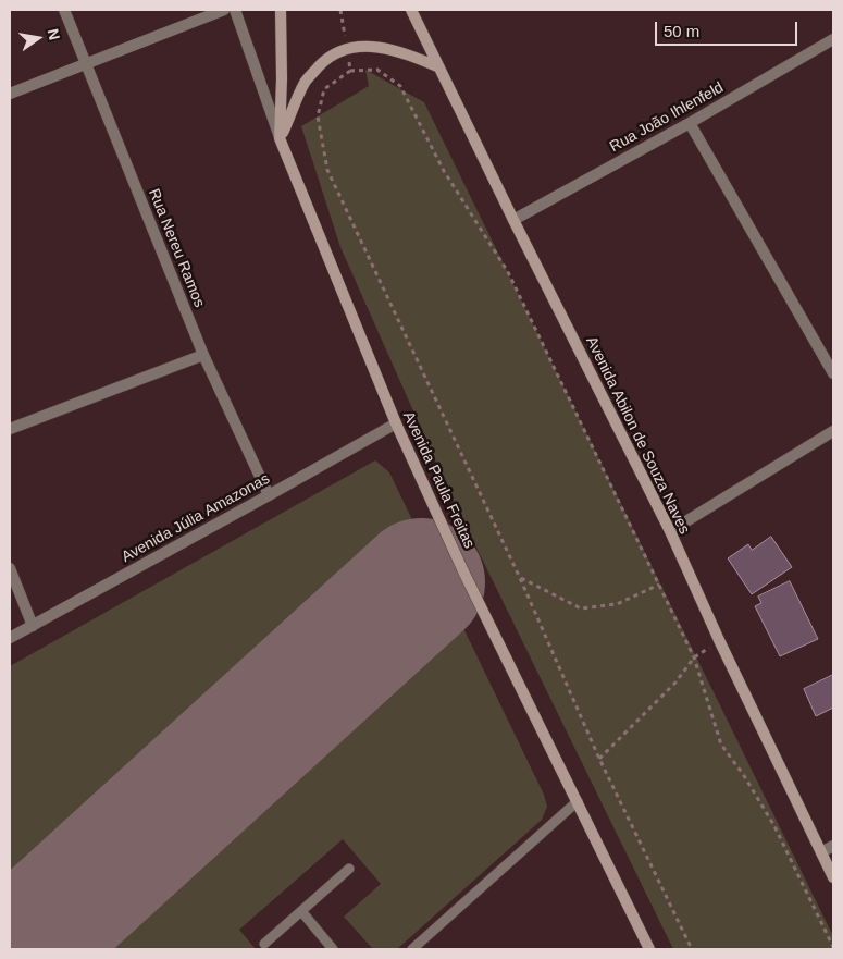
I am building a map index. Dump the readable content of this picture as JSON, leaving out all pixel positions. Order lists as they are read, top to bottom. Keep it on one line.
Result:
{"streets":{"main road":["Avenida Abilon de Souza Naves","Avenida Paula Freitas"],"street":["Rua João Ihlenfeld","Rua Nereu Ramos","Avenida Júlia Amazonas"]},"crossings":[["Rua João Ihlenfeld","Avenida Abilon de Souza Naves"],["Rua Nereu Ramos","Avenida Júlia Amazonas"],["Avenida Paula Freitas","Avenida Júlia Amazonas"]],"scale_bar":"50 m","north":"right"}
